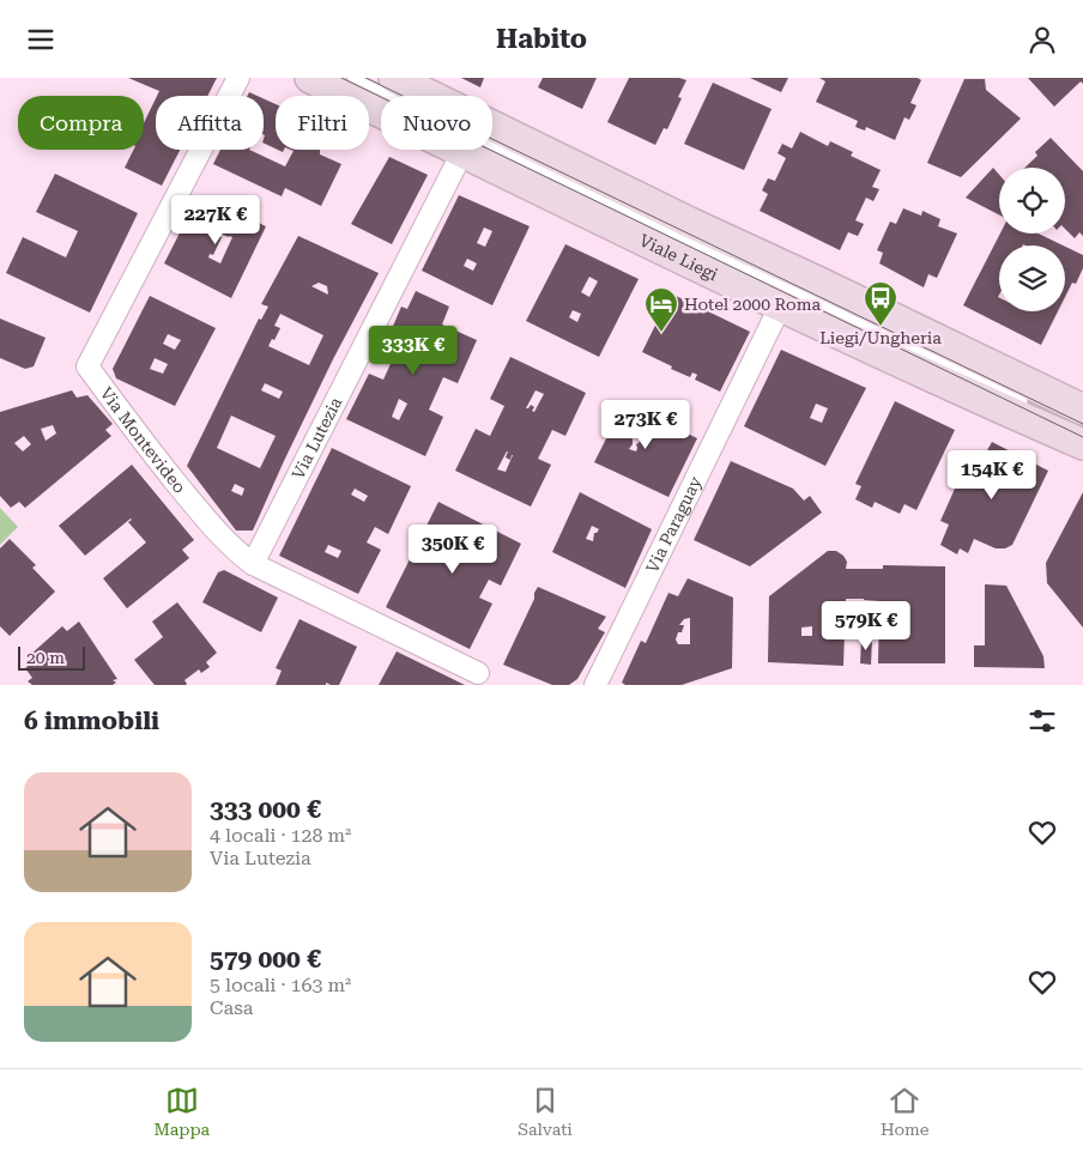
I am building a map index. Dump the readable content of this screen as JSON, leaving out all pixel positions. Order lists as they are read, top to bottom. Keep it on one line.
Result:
{"streets":{"main road":["Viale Liegi"],"street":["Via Lutezia","Via Montevideo","Via Paraguay"]},"crossings":[["Viale Liegi","Via Lutezia"],["Viale Liegi","Via Paraguay"],["Via Lutezia","Via Montevideo"]],"places":{"bus stop":["Liegi/Ungheria"],"hotel":["Hotel 2000 Roma"]},"scale_bar":"20 m","page":{"header":"Habito","chip":["Compra","Affitta","Filtri","Nuovo"],"price":["227K €","333K €","273K €","154K €","350K €","579K €"],"scale":"20 m","heading":"6 immobili","list":[{"name":"333 000 €","note":"4 locali · 128 m² · Via Lutezia"},{"name":"579 000 €","note":"5 locali · 163 m² · Casa"}],"tabs":["Mappa","Salvati","Home"]}}
